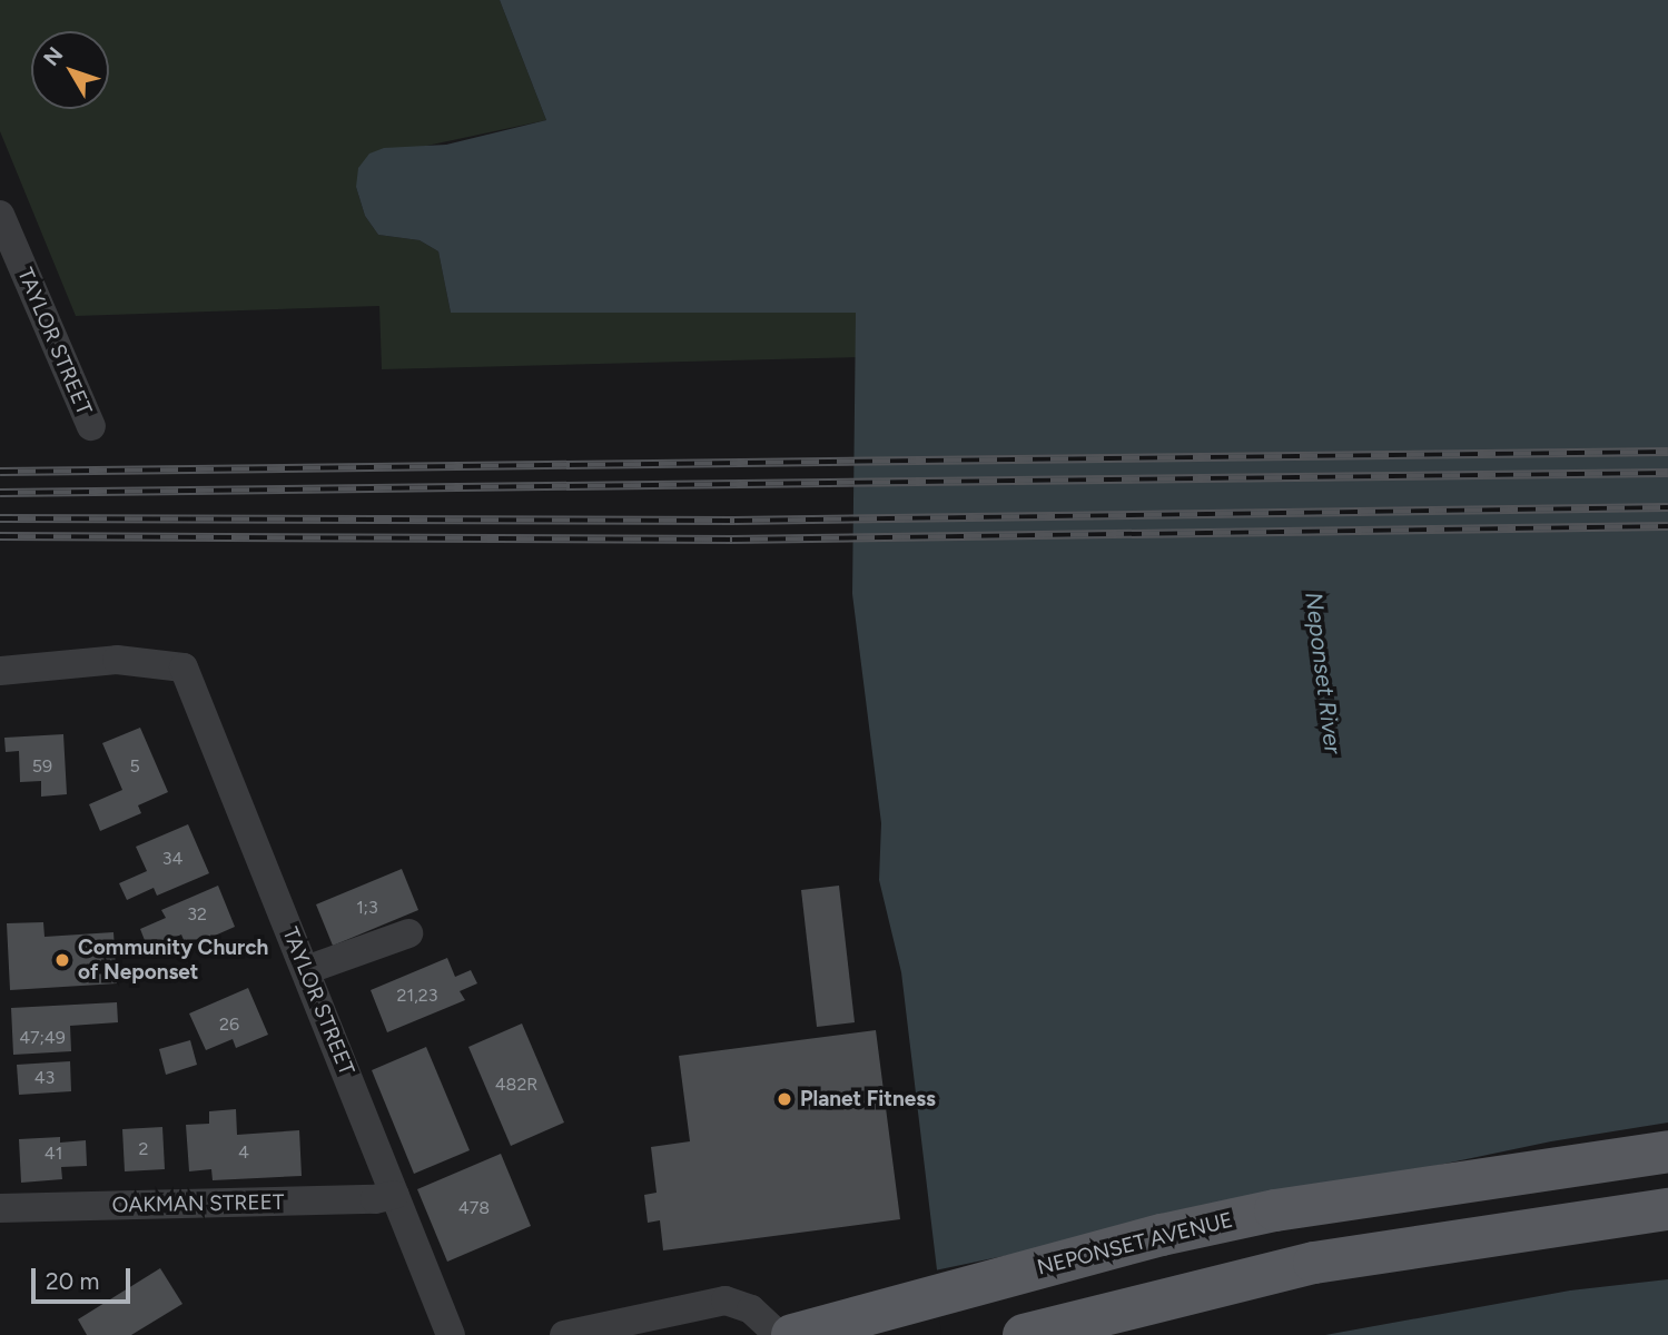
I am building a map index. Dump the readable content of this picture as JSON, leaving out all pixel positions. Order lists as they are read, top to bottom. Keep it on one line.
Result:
{"streets":{"main road":["NEPONSET AVENUE"],"street":["TAYLOR STREET","OAKMAN STREET"]},"crossings":[["TAYLOR STREET","OAKMAN STREET"]],"water":["Neponset River"],"places":["Community Church of Neponset","Planet Fitness"],"house_numbers":["59","5","34","1;3","32","21,23","26","47;49","43","482R","2","4","41","478"],"scale_bar":"20 m","north":"top left"}
